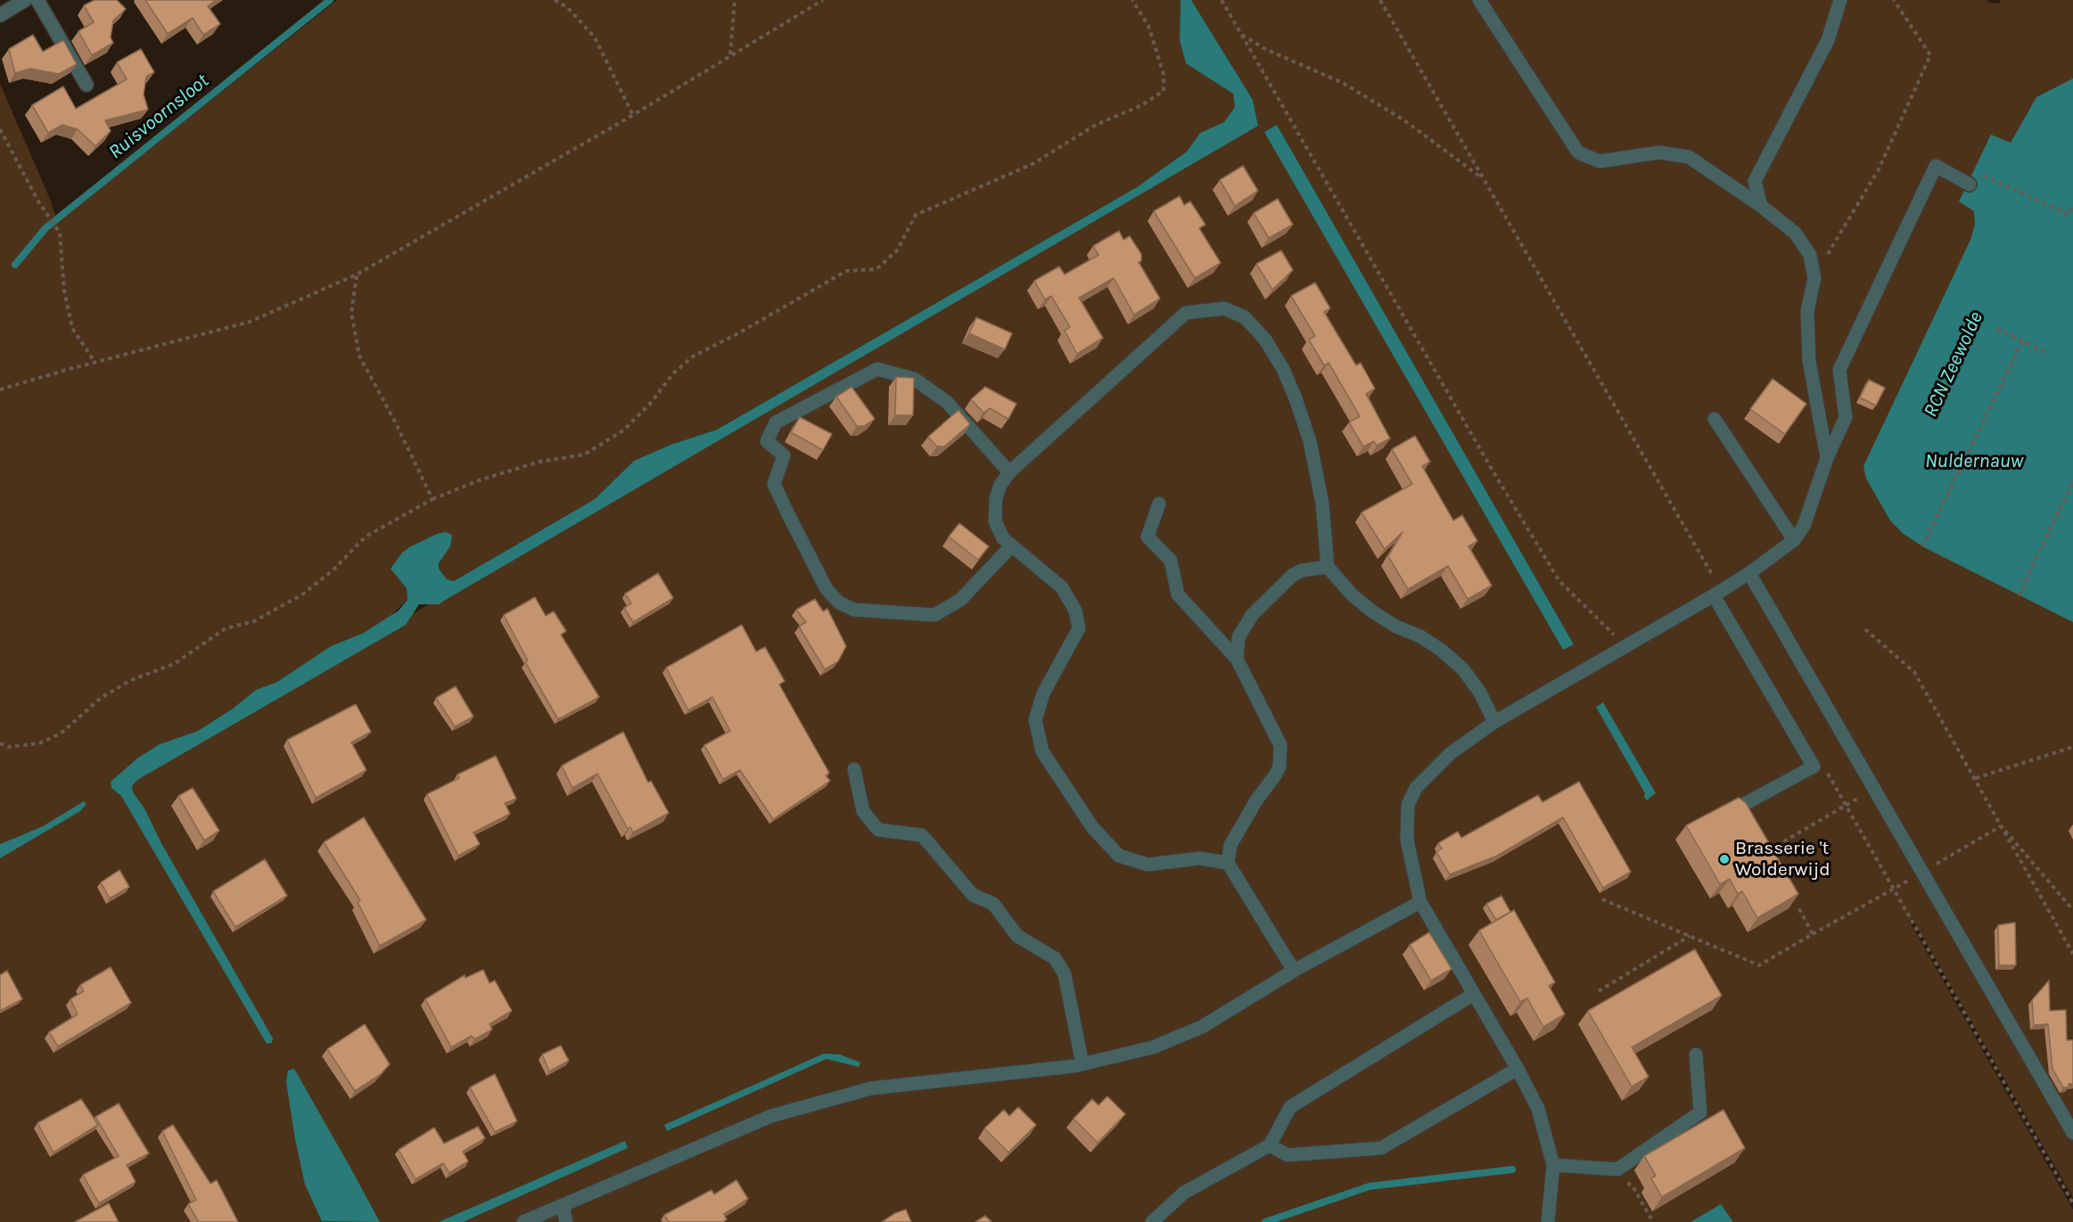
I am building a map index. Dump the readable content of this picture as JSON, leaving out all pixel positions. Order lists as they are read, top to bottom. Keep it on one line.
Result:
{"water":["Ruisvoornsloot","RCN Zeewolde","Nuldernauw"],"places":["Brasserie 't Wolderwijd"]}
